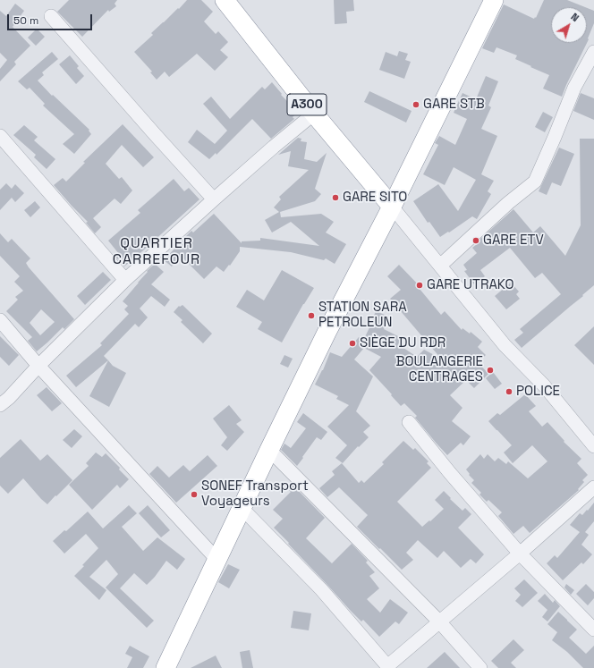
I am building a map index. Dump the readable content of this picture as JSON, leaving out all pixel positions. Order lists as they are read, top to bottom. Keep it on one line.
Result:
{"streets":{"highway":["A300"]},"districts":["QUARTIER CARREFOUR"],"places":["GARE STB","GARE SITO","GARE ETV","GARE UTRAKO","STATION SARA PETROLEUN","SIÈGE DU RDR","BOULANGERIE CENTRAGES","POLICE","SONEF Transport Voyageurs"],"scale_bar":"50 m","north":"top right"}
